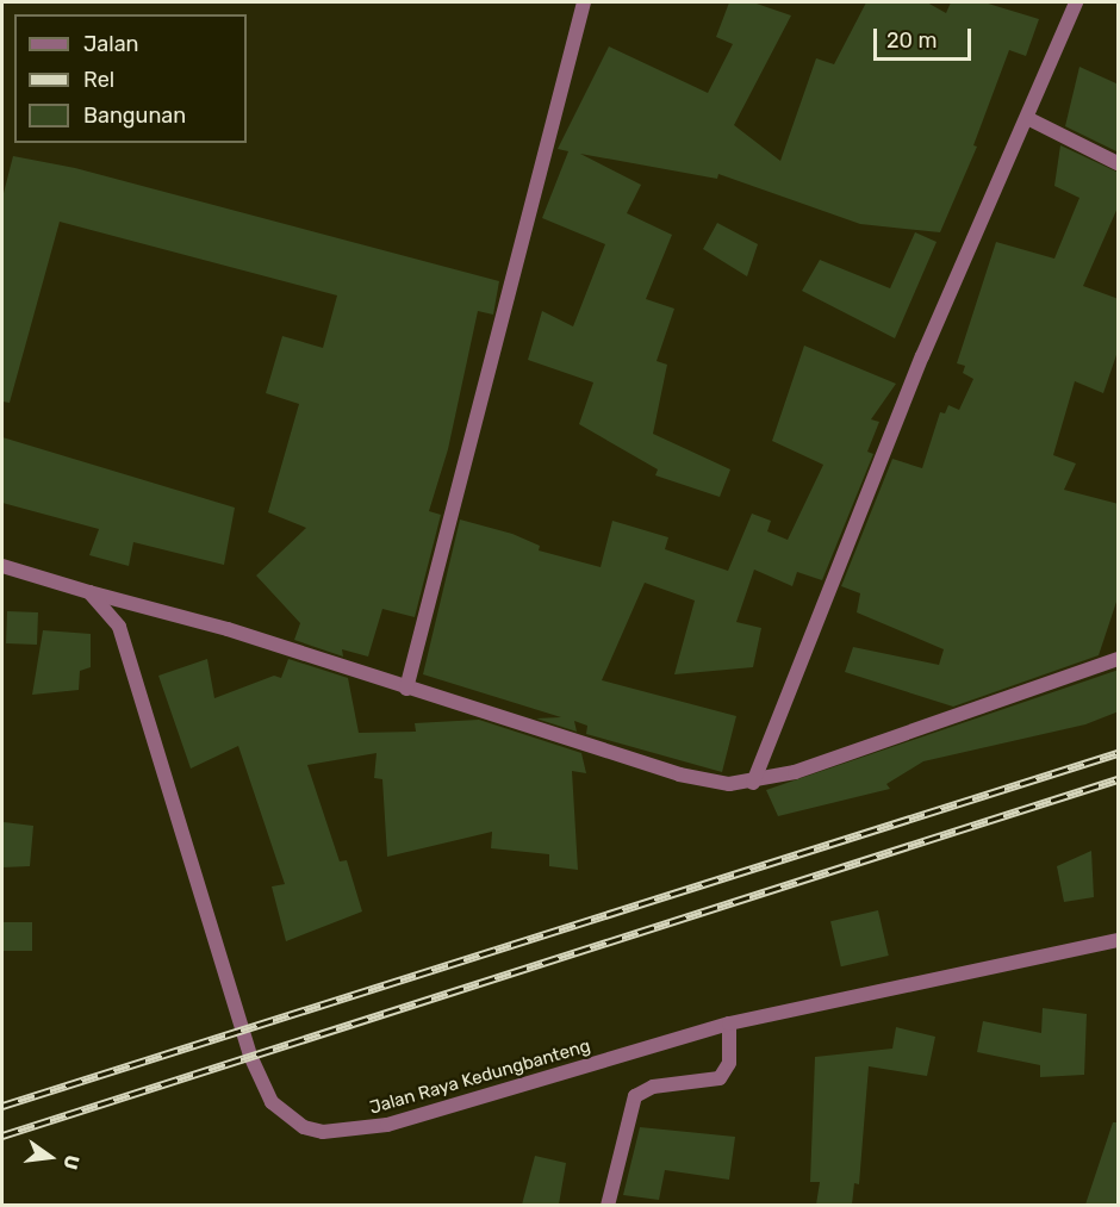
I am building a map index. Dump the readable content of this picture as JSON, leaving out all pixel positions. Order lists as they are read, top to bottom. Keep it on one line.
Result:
{"streets":{"street":["Jalan Raya Kedungbanteng"]},"legend":["Jalan","Rel","Bangunan"],"scale_bar":"20 m","north":"right"}
